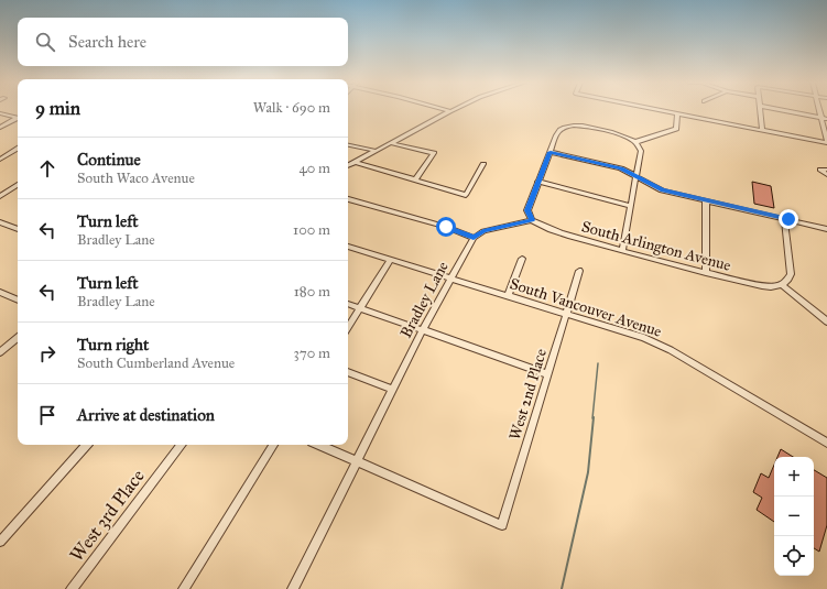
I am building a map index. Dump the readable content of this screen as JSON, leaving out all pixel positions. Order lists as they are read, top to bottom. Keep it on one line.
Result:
{"streets":{"street":["South Arlington Avenue","Bradley Lane","South Vancouver Avenue","West 2nd Place","West 3rd Place"]},"crossings":[["Bradley Lane","South Vancouver Avenue"],["Bradley Lane","West 2nd Place"],["South Vancouver Avenue","West 2nd Place"]],"page":{"search":"Search here","heading":["9 min","Walk · 690 m"],"list":[["Continue","South Waco Avenue","40 m"],["Turn left","Bradley Lane","100 m"],["Turn left","Bradley Lane","180 m"],["Turn right","South Cumberland Avenue","370 m"],"Arrive at destination"],"map_buttons":["+","−"]}}
